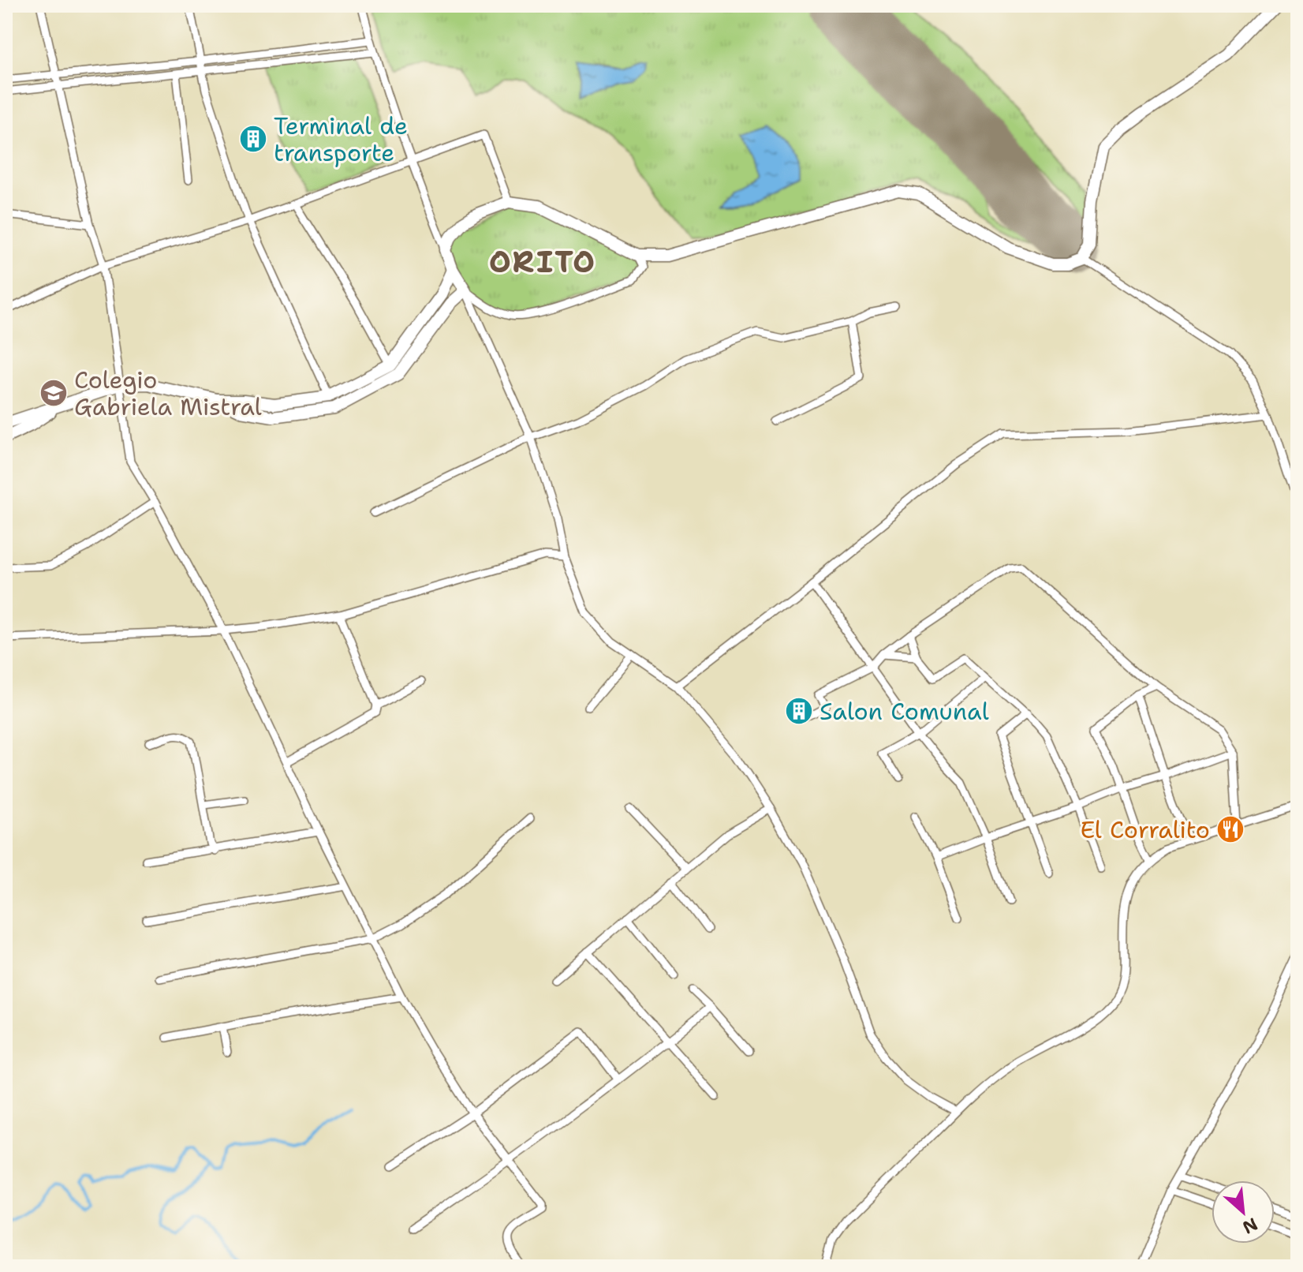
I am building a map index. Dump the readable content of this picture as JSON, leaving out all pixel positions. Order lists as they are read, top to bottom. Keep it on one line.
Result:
{"districts":["ORITO"],"places":{"building":["Terminal de transporte","Salon Comunal"],"school or university":["Colegio Gabriela Mistral"],"restaurant":["El Corralito"]},"north":"bottom right"}
